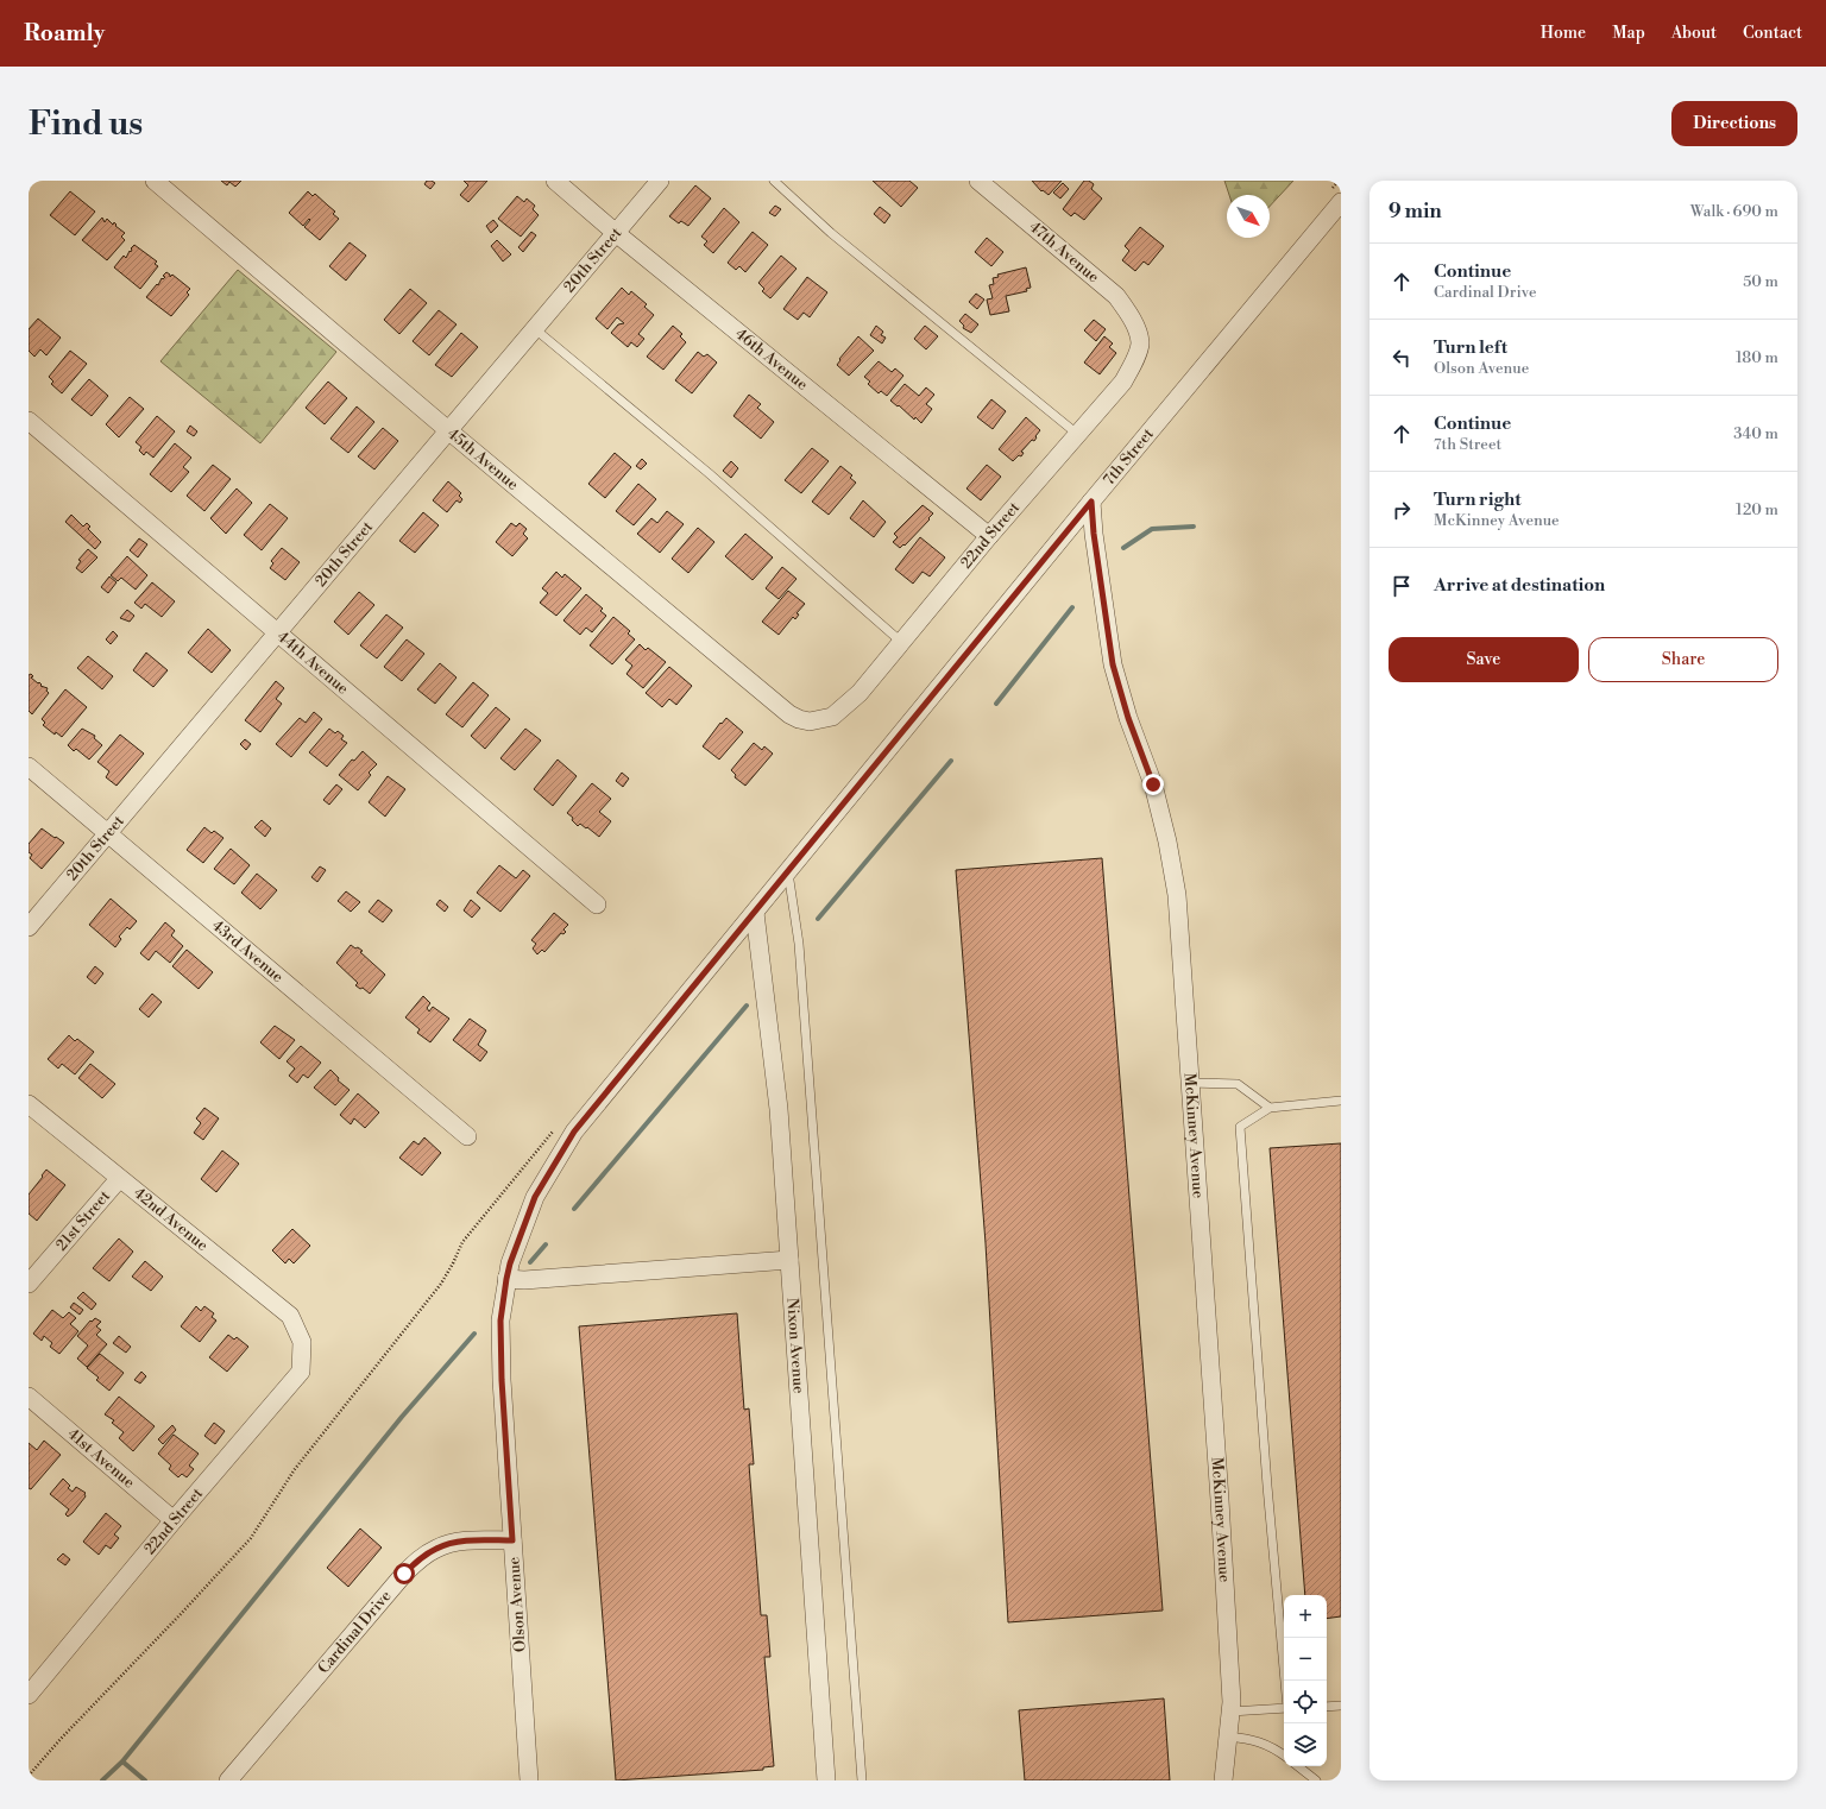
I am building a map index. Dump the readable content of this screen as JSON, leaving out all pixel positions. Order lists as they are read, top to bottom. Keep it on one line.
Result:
{"streets":{"street":["47th Avenue","20th Street","46th Avenue","7th Street","45th Avenue","22nd Street","44th Avenue","43rd Avenue","McKinney Avenue","42nd Avenue","21st Street","Nixon Avenue","41st Avenue","Olson Avenue","Cardinal Drive"]},"crossings":[["47th Avenue","22nd Street"],["20th Street","46th Avenue"],["20th Street","45th Avenue"],["20th Street","44th Avenue"],["20th Street","43rd Avenue"],["46th Avenue","22nd Street"],["7th Street","McKinney Avenue"],["7th Street","Nixon Avenue"],["7th Street","Olson Avenue"],["45th Avenue","22nd Street"],["22nd Street","42nd Avenue"],["22nd Street","41st Avenue"],["42nd Avenue","21st Street"],["Olson Avenue","Cardinal Drive"]],"north":"bottom right","page":{"header":"Roamly","nav":["Home","Map","About","Contact"],"buttons":["Directions",["Save","Share"]],"title":"Find us","heading":["9 min","Walk · 690 m"],"list":[["Continue","Cardinal Drive","50 m"],["Turn left","Olson Avenue","180 m"],["Continue","7th Street","340 m"],["Turn right","McKinney Avenue","120 m"],"Arrive at destination"],"map_buttons":["+","−"]}}
